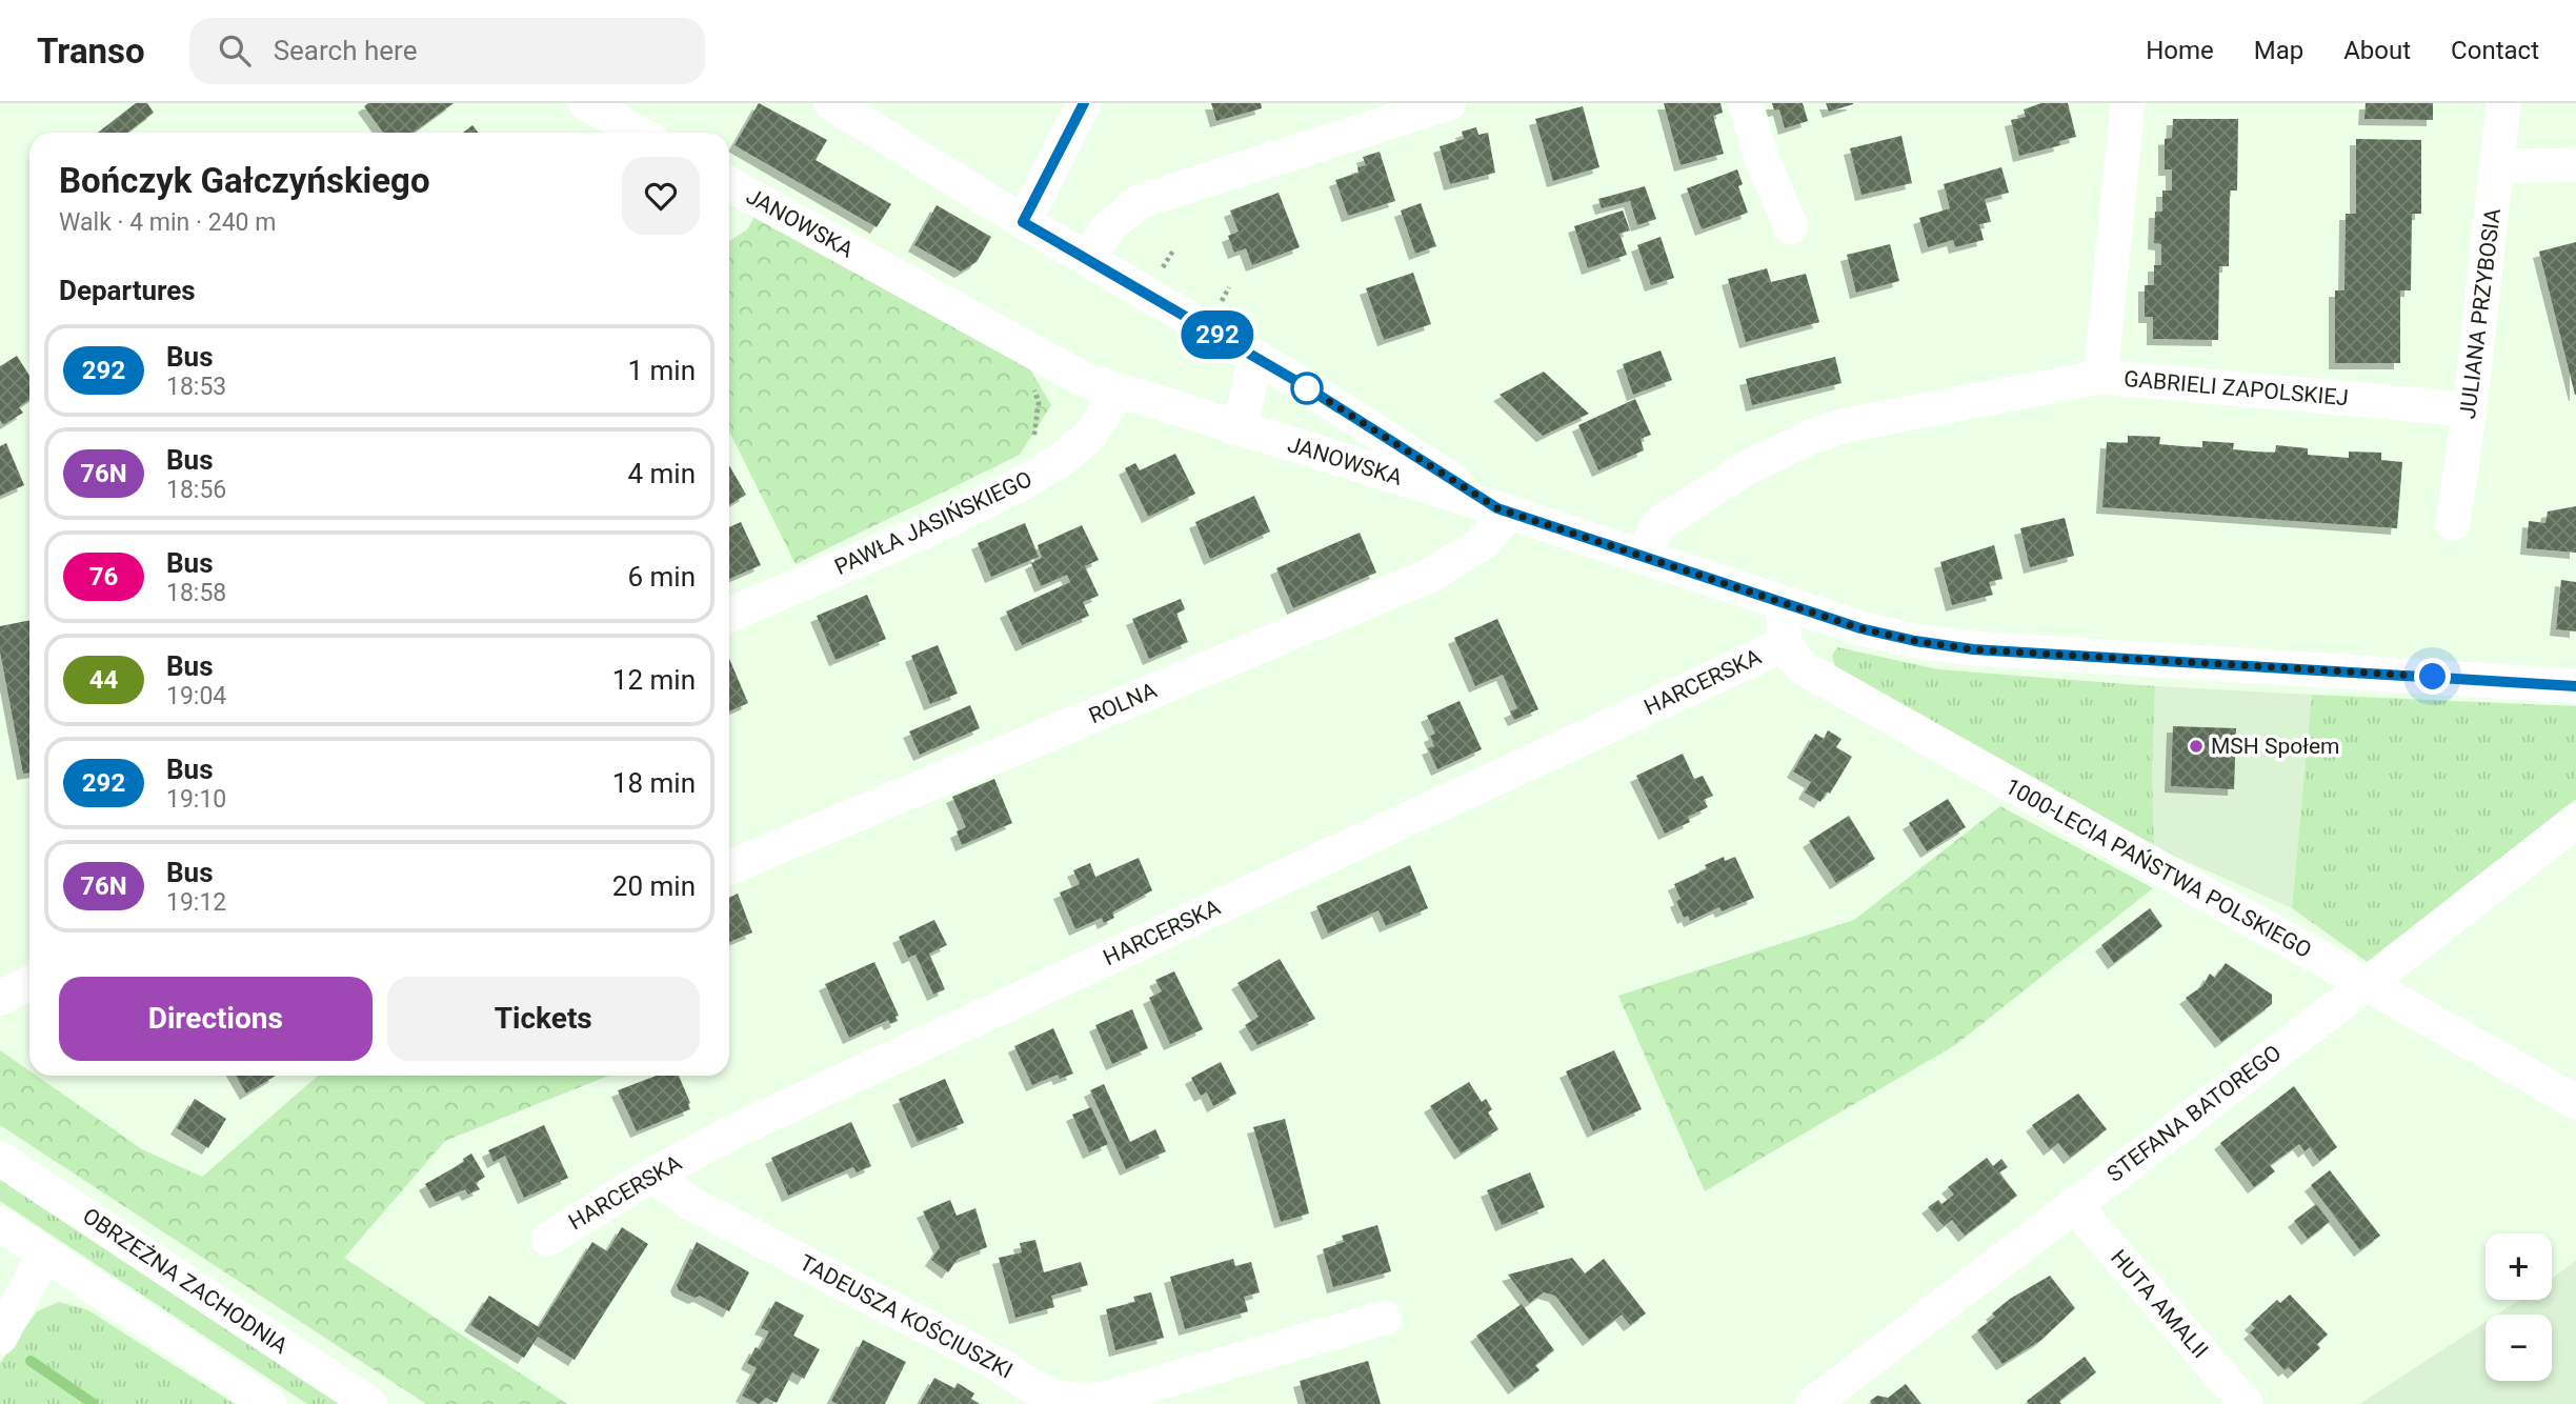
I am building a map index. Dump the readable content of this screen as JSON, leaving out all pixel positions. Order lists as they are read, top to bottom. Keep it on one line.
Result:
{"streets":{"street":["JANOWSKA","JULIANA PRZYBOSIA","GABRIELI ZAPOLSKIEJ","PAWŁA JASIŃSKIEGO","HARCERSKA","ROLNA","1000-LECIA PAŃSTWA POLSKIEGO","STEFANA BATOREGO","OBRZEŻNA ZACHODNIA","HUTA AMALII","TADEUSZA KOŚCIUSZKI"]},"crossings":[["JANOWSKA","PAWŁA JASIŃSKIEGO"],["JANOWSKA","ROLNA"],["JULIANA PRZYBOSIA","GABRIELI ZAPOLSKIEJ"],["HARCERSKA","1000-LECIA PAŃSTWA POLSKIEGO"],["HARCERSKA","TADEUSZA KOŚCIUSZKI"],["1000-LECIA PAŃSTWA POLSKIEGO","STEFANA BATOREGO"],["STEFANA BATOREGO","HUTA AMALII"]],"places":["MSH Społem"],"lines":["bus line 292"],"page":{"header":"Transo","search":"Search here","nav":["Home","Map","About","Contact"],"on_map":"292","heading":[["Bończyk Gałczyńskiego","Walk · 4 min · 240 m"],"Departures"],"list":[{"mark":"292","name":"Bus","note":"18:53","value":"1 min"},{"mark":"76N","name":"Bus","note":"18:56","value":"4 min"},{"mark":"76","name":"Bus","note":"18:58","value":"6 min"},{"mark":"44","name":"Bus","note":"19:04","value":"12 min"},{"mark":"292","name":"Bus","note":"19:10","value":"18 min"},{"mark":"76N","name":"Bus","note":"19:12","value":"20 min"}],"buttons":["Directions","Tickets"],"map_buttons":["+","−"]}}
